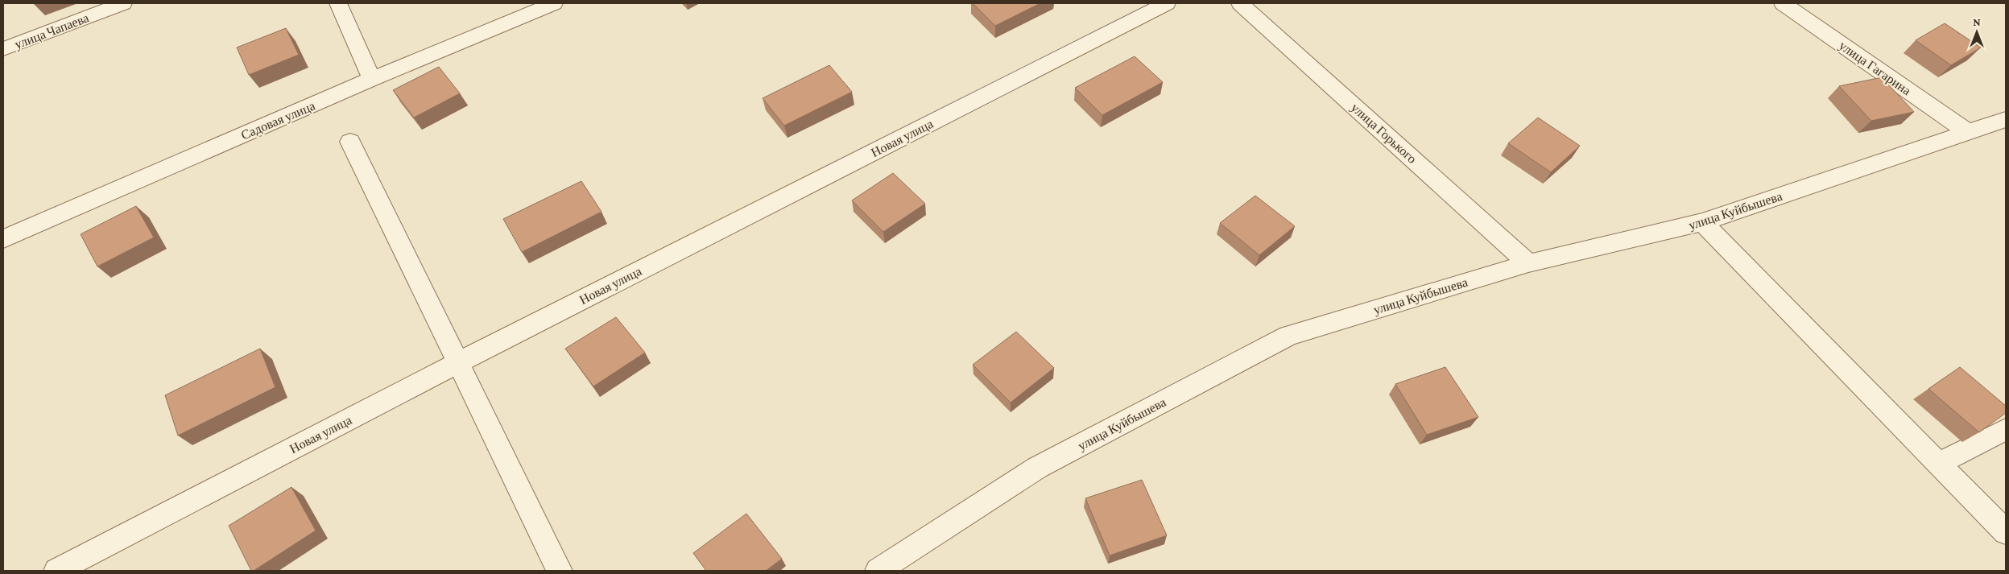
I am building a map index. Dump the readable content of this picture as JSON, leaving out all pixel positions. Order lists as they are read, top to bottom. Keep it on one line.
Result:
{"streets":{"street":["улица Чапаева","улица Гагарина","Садовая улица","улица Горького","Новая улица","улица Куйбышева"]},"crossings":[["улица Гагарина","улица Куйбышева"],["улица Горького","улица Куйбышева"]],"north":"top"}
